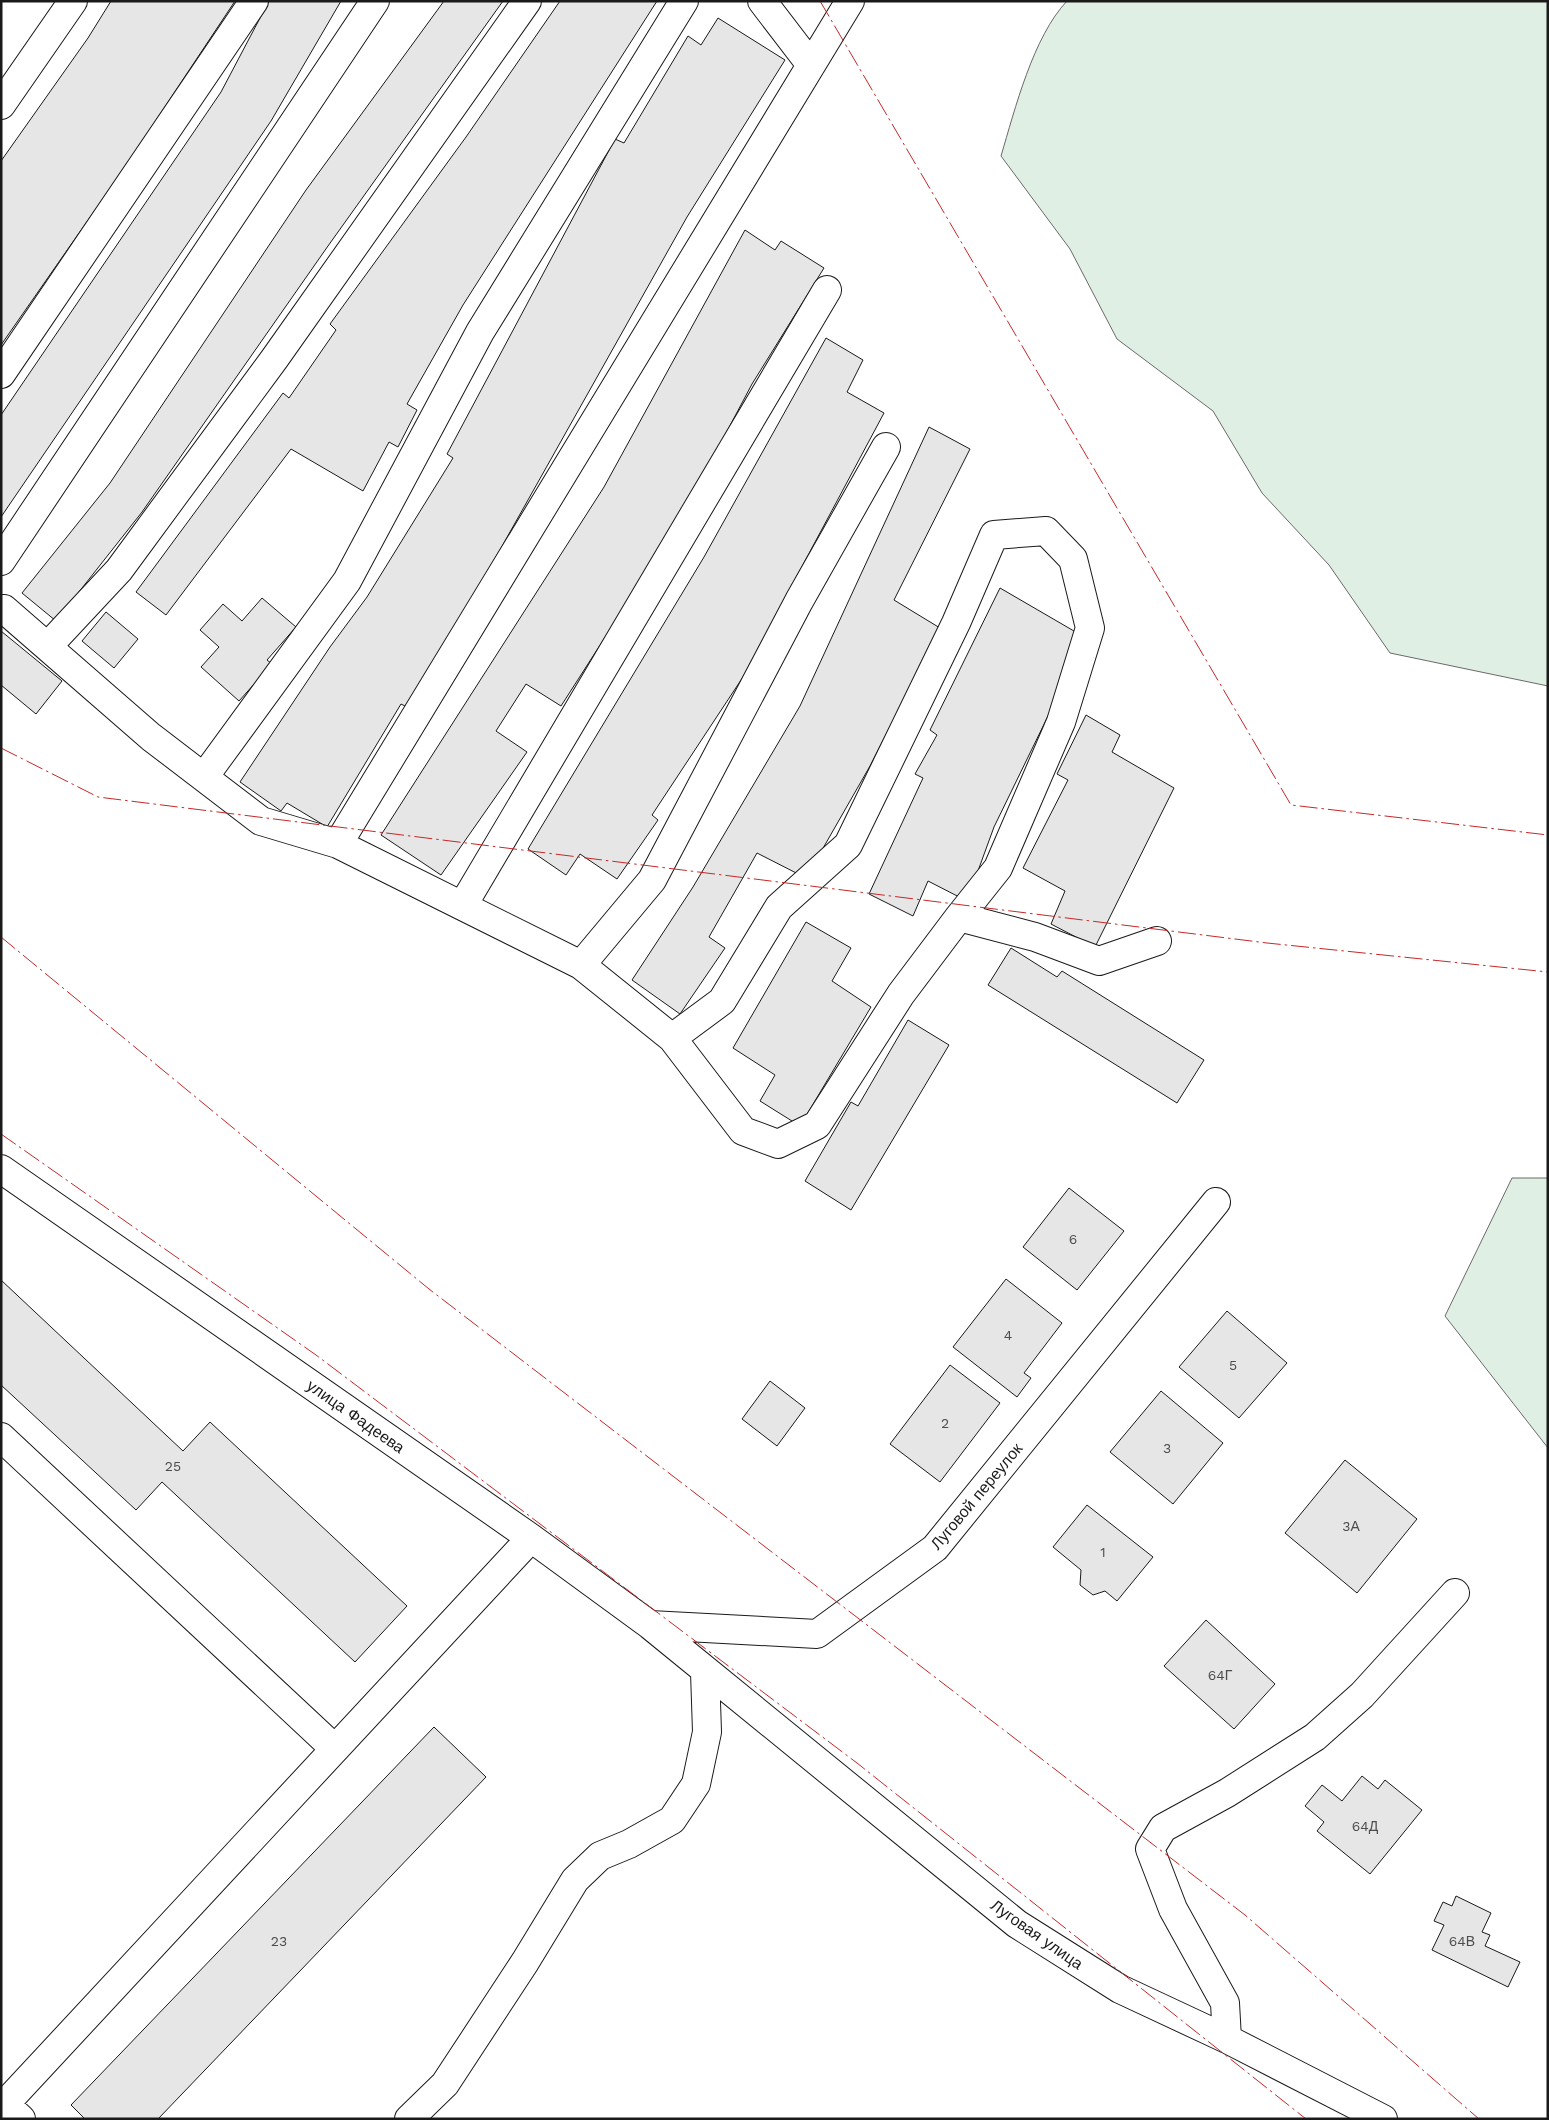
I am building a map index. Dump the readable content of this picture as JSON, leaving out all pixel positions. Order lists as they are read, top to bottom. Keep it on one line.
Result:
{"streets":{"street":["улица Фадеева","Луговой переулок","Луговая улица"]},"crossings":[["улица Фадеева","Луговой переулок"],["улица Фадеева","Луговая улица"]],"house_numbers":["6","4","5","2","3","25","3А","1","64Г","64Д","23","64В"]}
